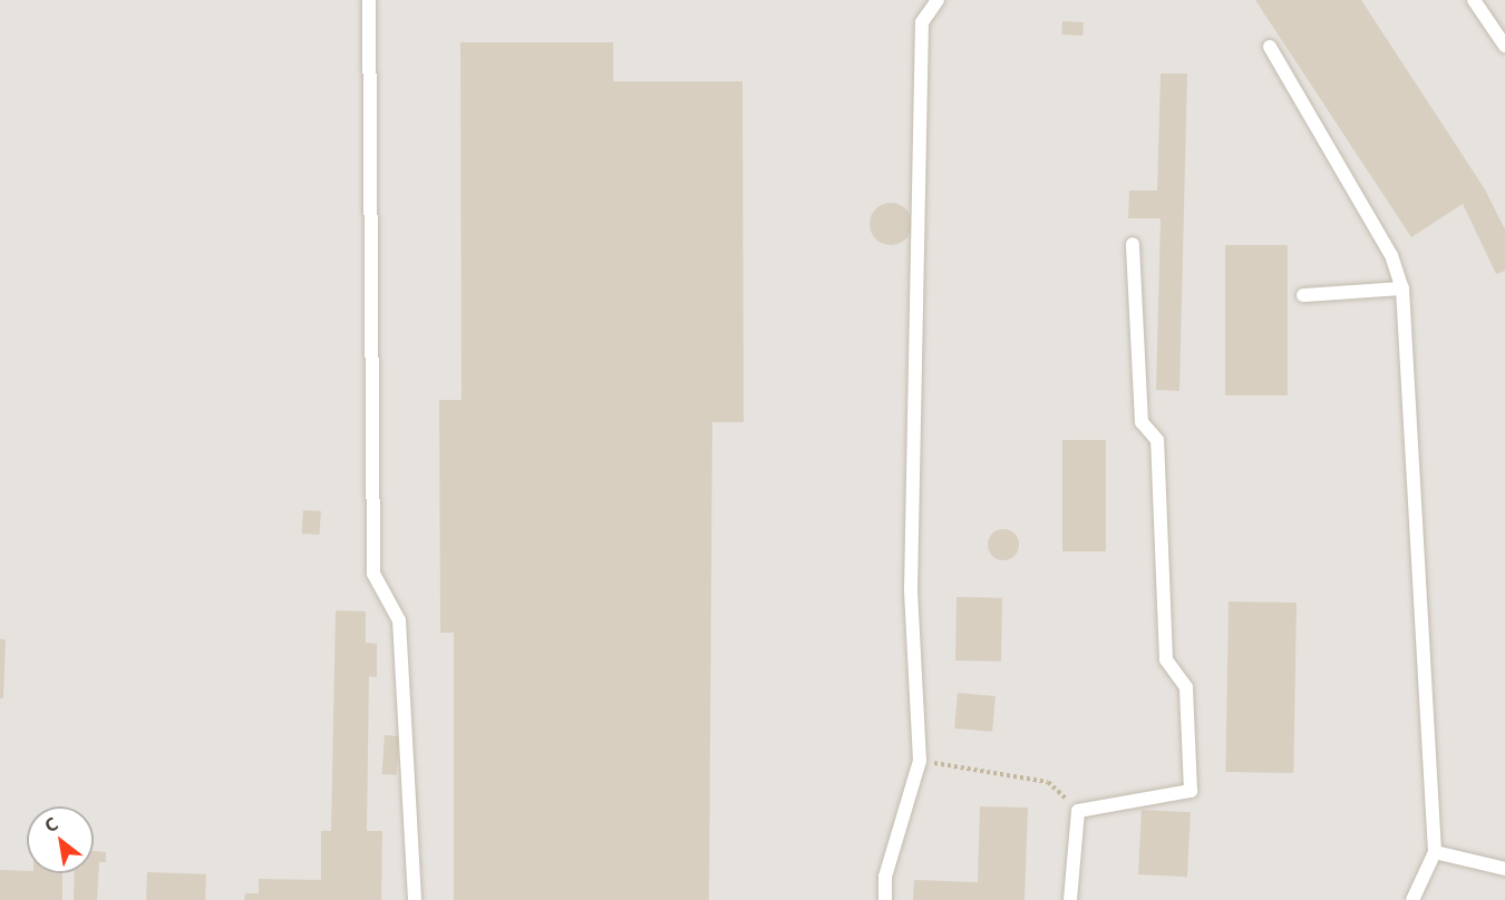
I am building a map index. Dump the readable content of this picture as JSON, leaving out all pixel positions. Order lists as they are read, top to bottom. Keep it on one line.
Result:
{"north":"top left"}
